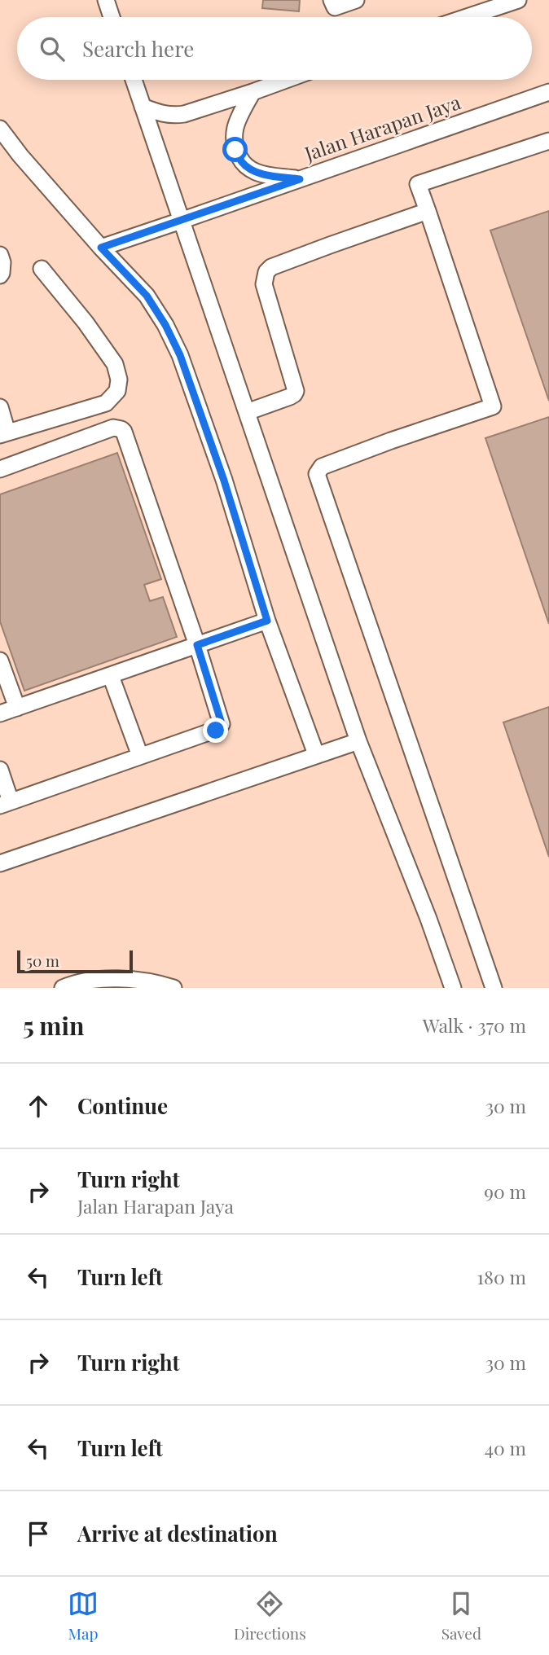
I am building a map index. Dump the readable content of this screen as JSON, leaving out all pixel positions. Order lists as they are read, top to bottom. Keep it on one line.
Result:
{"streets":{"street":["Jalan Harapan Jaya"]},"scale_bar":"50 m","page":{"search":"Search here","scale":"50 m","heading":["5 min","Walk · 370 m"],"list":[["Continue","30 m"],["Turn right","Jalan Harapan Jaya","90 m"],["Turn left","180 m"],["Turn right","30 m"],["Turn left","40 m"],"Arrive at destination"],"nav":["Map","Directions","Saved"]}}
